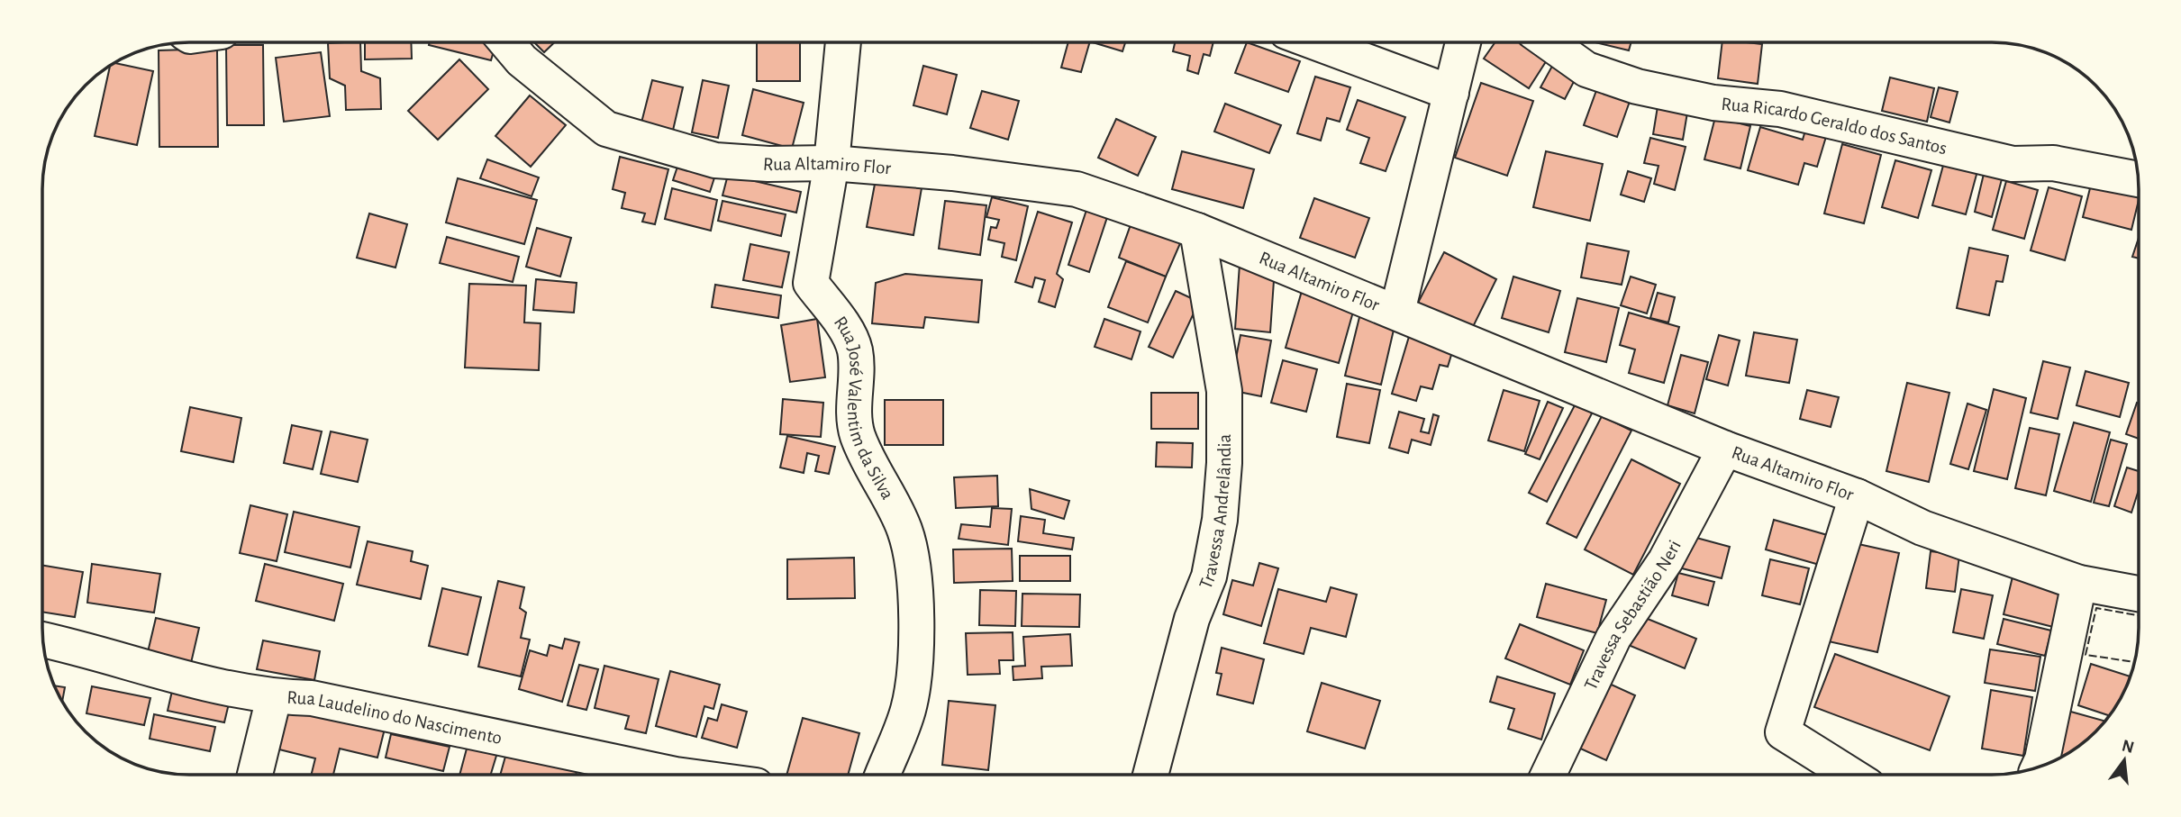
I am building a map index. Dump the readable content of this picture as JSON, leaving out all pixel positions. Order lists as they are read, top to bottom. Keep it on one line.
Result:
{"streets":{"street":["Rua Ricardo Geraldo dos Santos","Rua Altamiro Flor","Rua José Valentim da Silva","Travessa Andrelândia","Travessa Sebastião Neri","Rua Laudelino do Nascimento"]},"crossings":[["Rua Altamiro Flor","Rua José Valentim da Silva"],["Rua Altamiro Flor","Travessa Andrelândia"],["Rua Altamiro Flor","Travessa Sebastião Neri"]],"north":"top"}
